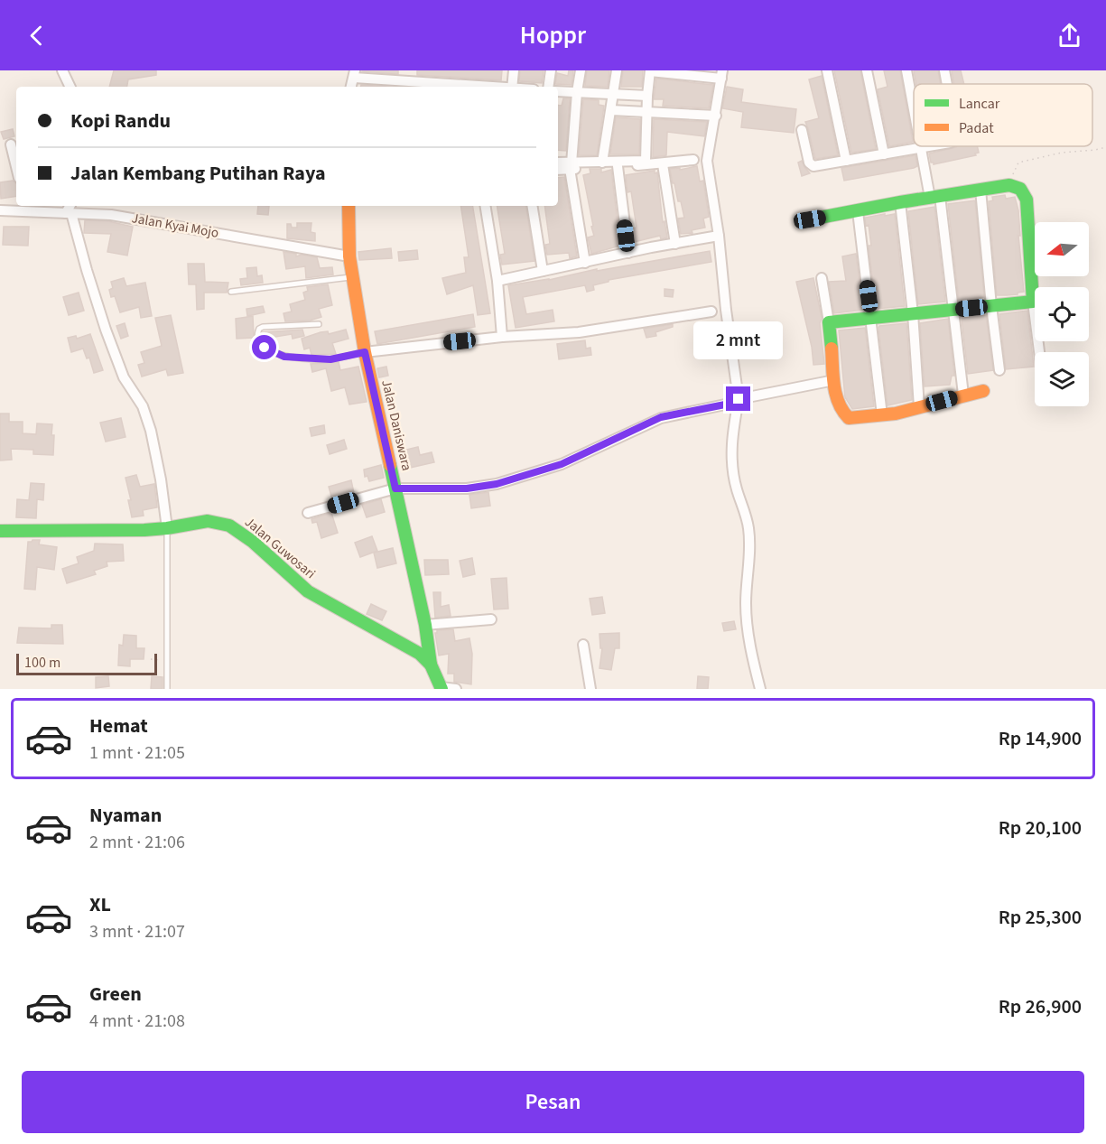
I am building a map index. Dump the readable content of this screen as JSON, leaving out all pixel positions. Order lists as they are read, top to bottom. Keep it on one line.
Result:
{"streets":{"street":["Jalan Kyai Mojo","Jalan Daniswara","Jalan Guwosari"]},"crossings":[["Jalan Kyai Mojo","Jalan Daniswara"],["Jalan Daniswara","Jalan Guwosari"]],"legend":["Lancar","Padat"],"scale_bar":"100 m","north":"left","page":{"header":"Hoppr","banner":["Kopi Randu","Jalan Kembang Putihan Raya"],"bubble":"2 mnt","scale":"100 m","list":[{"name":"Hemat","note":"1 mnt · 21:05","value":"Rp 14,900"},{"name":"Nyaman","note":"2 mnt · 21:06","value":"Rp 20,100"},{"name":"XL","note":"3 mnt · 21:07","value":"Rp 25,300"},{"name":"Green","note":"4 mnt · 21:08","value":"Rp 26,900"}],"buttons":"Pesan"}}
